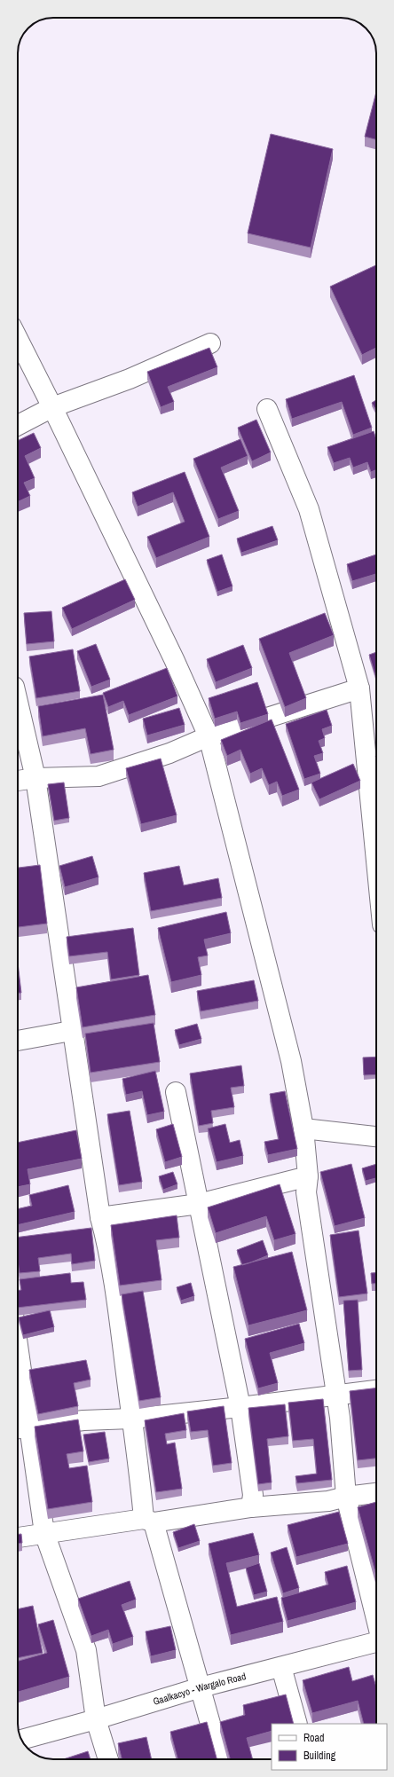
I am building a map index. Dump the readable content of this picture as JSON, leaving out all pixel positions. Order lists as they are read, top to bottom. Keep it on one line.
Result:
{"streets":{"street":["Gaalkacyo - Wargalo Road"]},"legend":["Road","Building"]}
